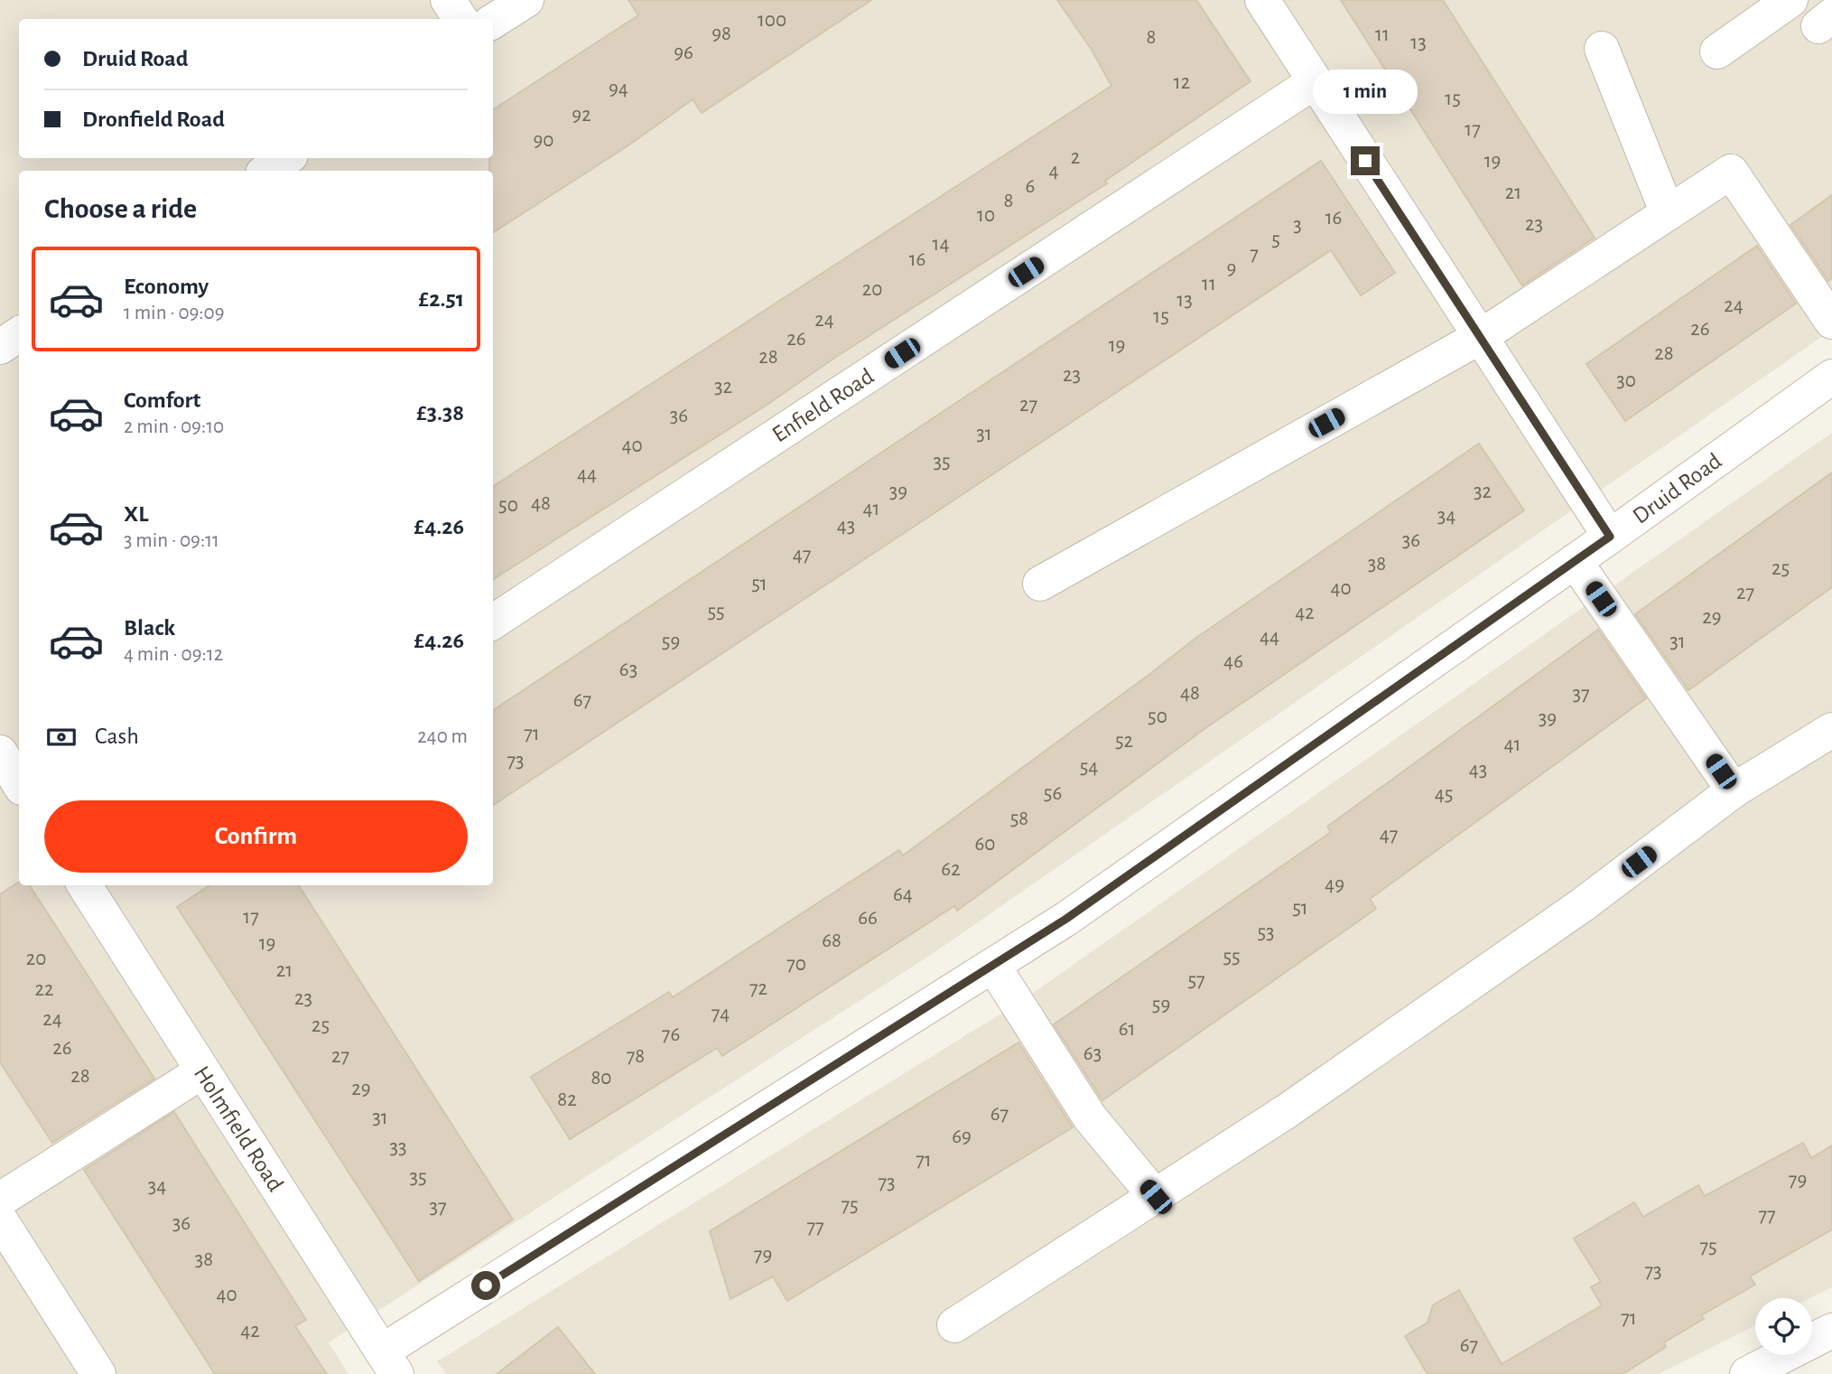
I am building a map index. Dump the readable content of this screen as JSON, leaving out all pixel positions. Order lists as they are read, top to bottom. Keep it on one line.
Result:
{"streets":{"street":["Enfield Road","Druid Road","Holmfield Road"]},"crossings":[["Druid Road","Holmfield Road"]],"house_numbers":["100","98","11","8","13","96","12","94","15","92","17","90","2","19","4","6","21","8","10","16","23","3","5","14","7","16","9","11","20","13","24","15","24","26","26","19","28","28","23","30","32","27","36","31","40","35","44","39","32","48","50","41","34","43","36","47","38","25","51","40","27","55","42","29","44","59","31","46","63","48","37","67","50","39","71","52","41","73","54","43","56","45","58","47","60","62","49","64","51","17","66","53","68","19","55","20","70","21","57","72","22","23","59","74","24","25","61","76","26","63","27","78","28","80","29","82","67","31","69","33","71","35","79","73","34","75","37","77","36","77","75","79","38","73","40","71","42","67"],"page":{"banner":["Druid Road","Dronfield Road"],"bubble":"1 min","heading":"Choose a ride","list":[{"name":"Economy","note":"1 min · 09:09","value":"£2.51"},{"name":"Comfort","note":"2 min · 09:10","value":"£3.38"},{"name":"XL","note":"3 min · 09:11","value":"£4.26"},{"name":"Black","note":"4 min · 09:12","value":"£4.26"}],"pay":["Cash","240 m"],"buttons":"Confirm"}}
